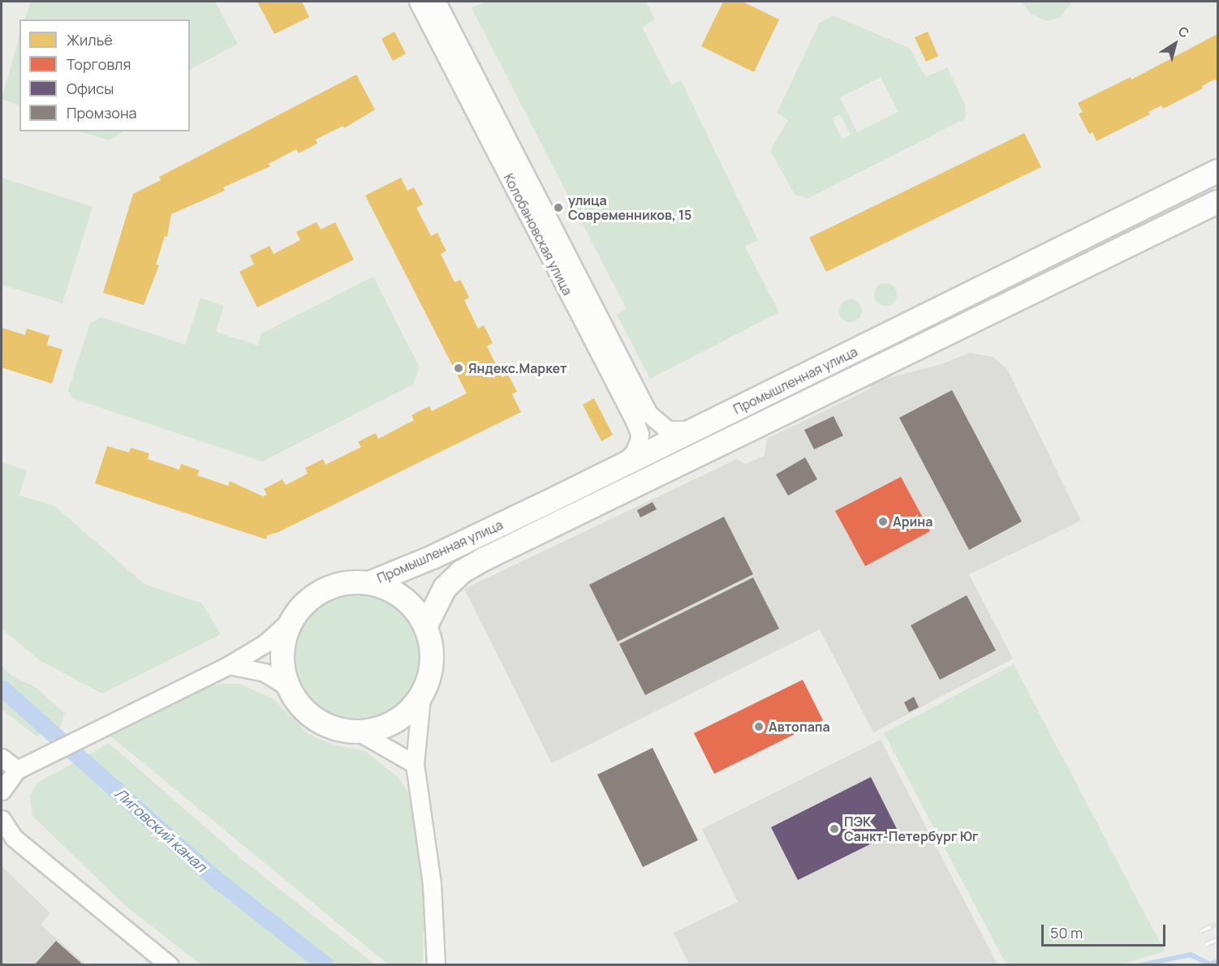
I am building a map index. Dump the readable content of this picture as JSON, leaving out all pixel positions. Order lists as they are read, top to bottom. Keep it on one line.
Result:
{"streets":{"street":["Колобановская улица","Промышленная улица"]},"crossings":[["Колобановская улица","Промышленная улица"]],"water":["Лиговский канал"],"places":["улица Современников, 15","Яндекс.Маркет","Арина","Автопапа","ПЭК Санкт-Петербург Юг"],"legend":["Жильё","Торговля","Офисы","Промзона"],"scale_bar":"50 m","north":"top right"}
